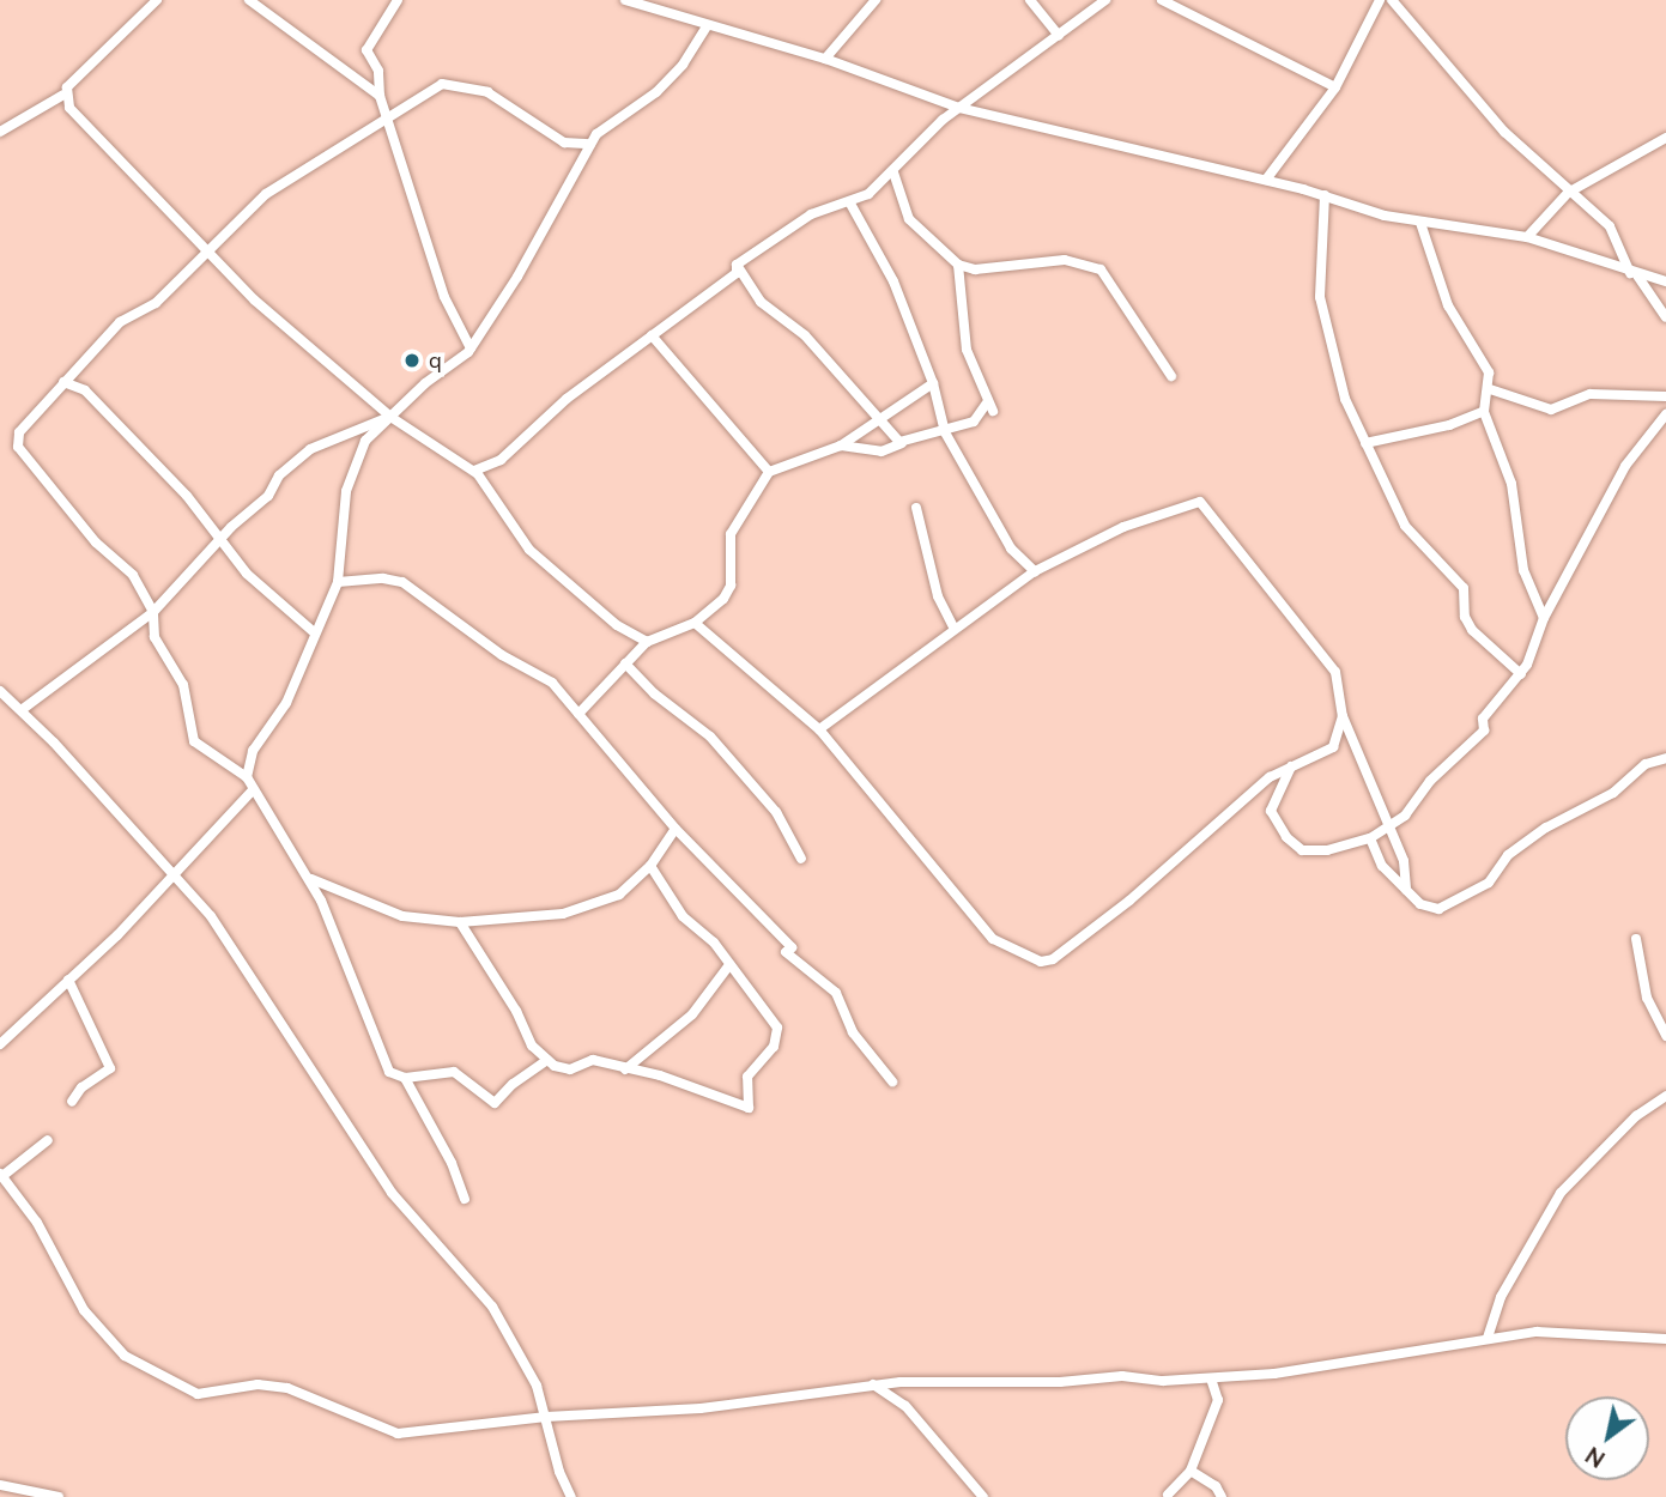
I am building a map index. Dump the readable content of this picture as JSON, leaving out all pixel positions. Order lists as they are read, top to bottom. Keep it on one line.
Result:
{"places":["q"],"north":"bottom left"}
